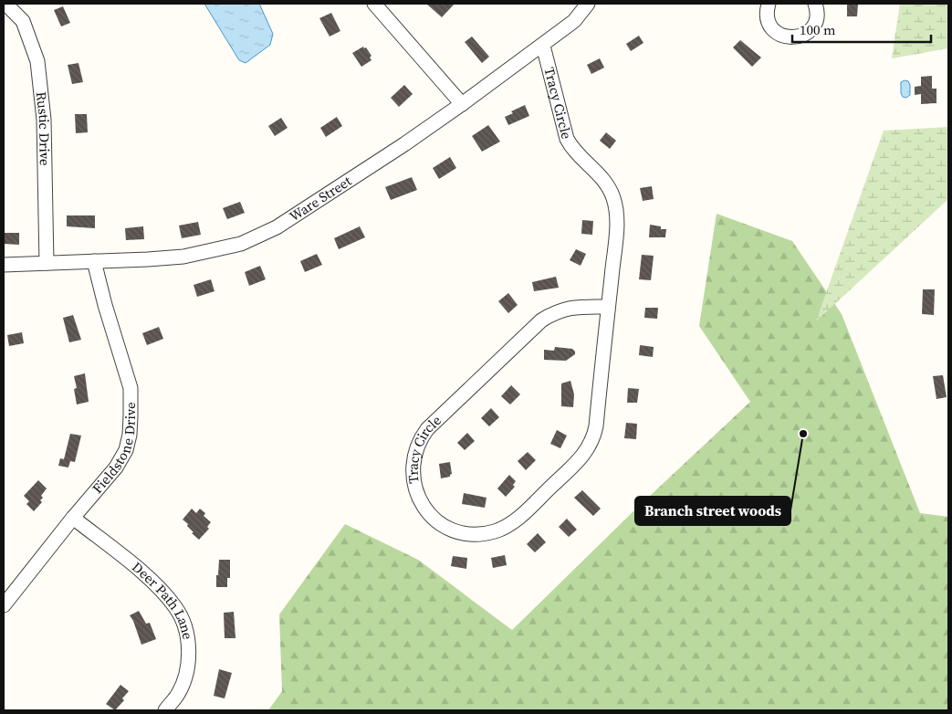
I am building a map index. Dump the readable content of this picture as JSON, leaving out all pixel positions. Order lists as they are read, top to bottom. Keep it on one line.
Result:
{"streets":{"street":["Tracy Circle","Rustic Drive","Ware Street","Fieldstone Drive","Deer Path Lane"]},"crossings":[["Tracy Circle","Ware Street"],["Rustic Drive","Ware Street"],["Ware Street","Fieldstone Drive"],["Fieldstone Drive","Deer Path Lane"]],"places":["Branch street woods"],"scale_bar":"100 m"}
